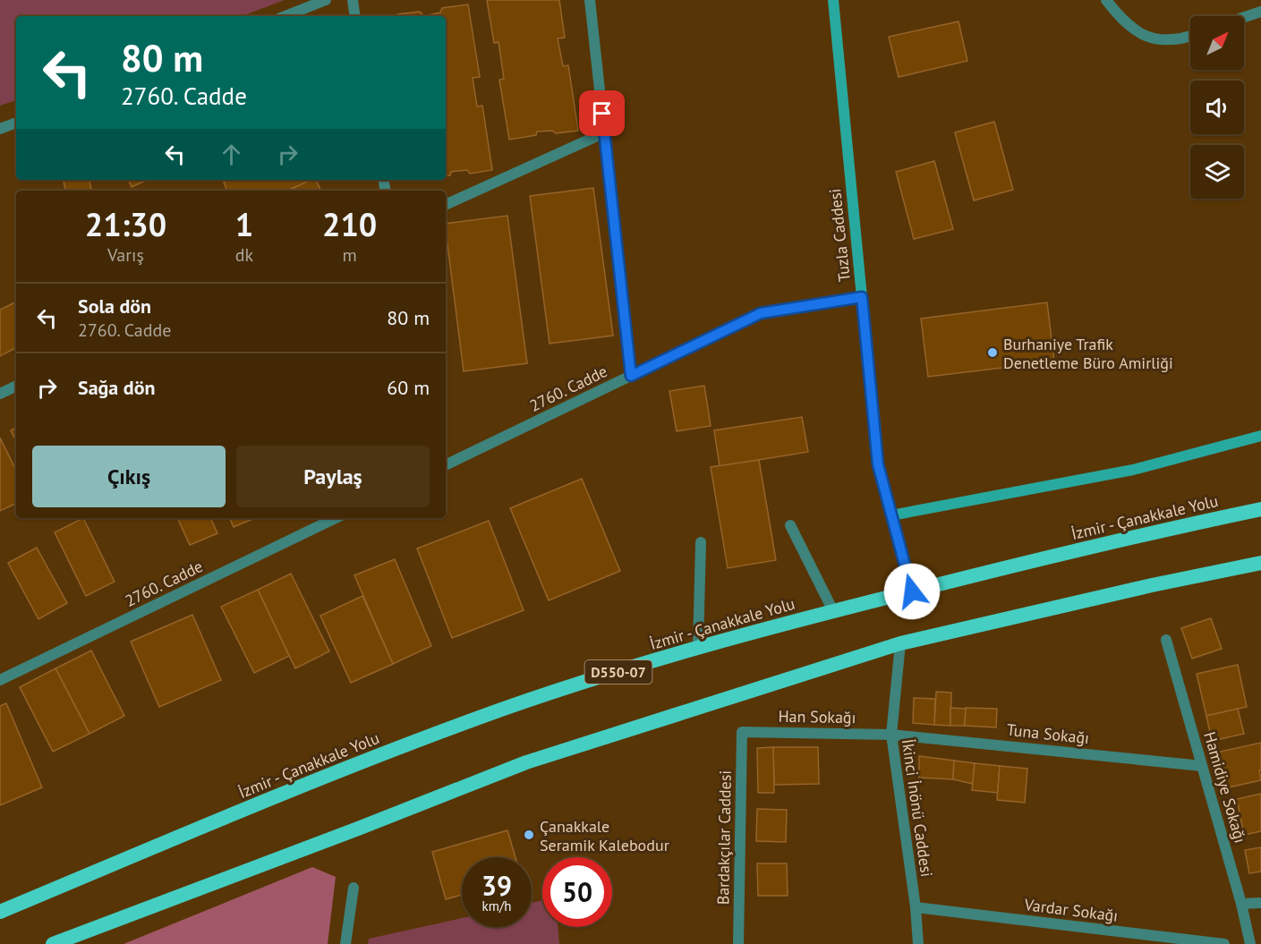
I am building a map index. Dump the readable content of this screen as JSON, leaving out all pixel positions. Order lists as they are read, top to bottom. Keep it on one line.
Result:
{"streets":{"highway":["İzmir - Çanakkale Yolu","D550-07"],"main road":["Tuzla Caddesi"],"street":["2760. Cadde","Han Sokağı","Tuna Sokağı","Hamidiye Sokağı","İkinci İnönü Caddesi","Bardakçılar Caddesi","Vardar Sokağı"]},"crossings":[["Tuzla Caddesi","2760. Cadde"],["Tuzla Caddesi","İzmir - Çanakkale Yolu"],["Han Sokağı","Tuna Sokağı"],["Han Sokağı","İkinci İnönü Caddesi"],["Han Sokağı","Bardakçılar Caddesi"],["Tuna Sokağı","Hamidiye Sokağı"],["Tuna Sokağı","İkinci İnönü Caddesi"],["İkinci İnönü Caddesi","Vardar Sokağı"]],"places":["Burhaniye Trafik Denetleme Büro Amirliği","Çanakkale Seramik Kalebodur"],"north":"top right","page":{"turn":["80 m","2760. Cadde"],"eta":["21:30","Varış","1","dk","210","m"],"list":[{"name":"Sola dön","note":"2760. Cadde","value":"80 m"},{"name":"Sağa dön","value":"60 m"}],"buttons":["Çıkış","Paylaş"],"speed":"39 km/h","limit":"50"}}
